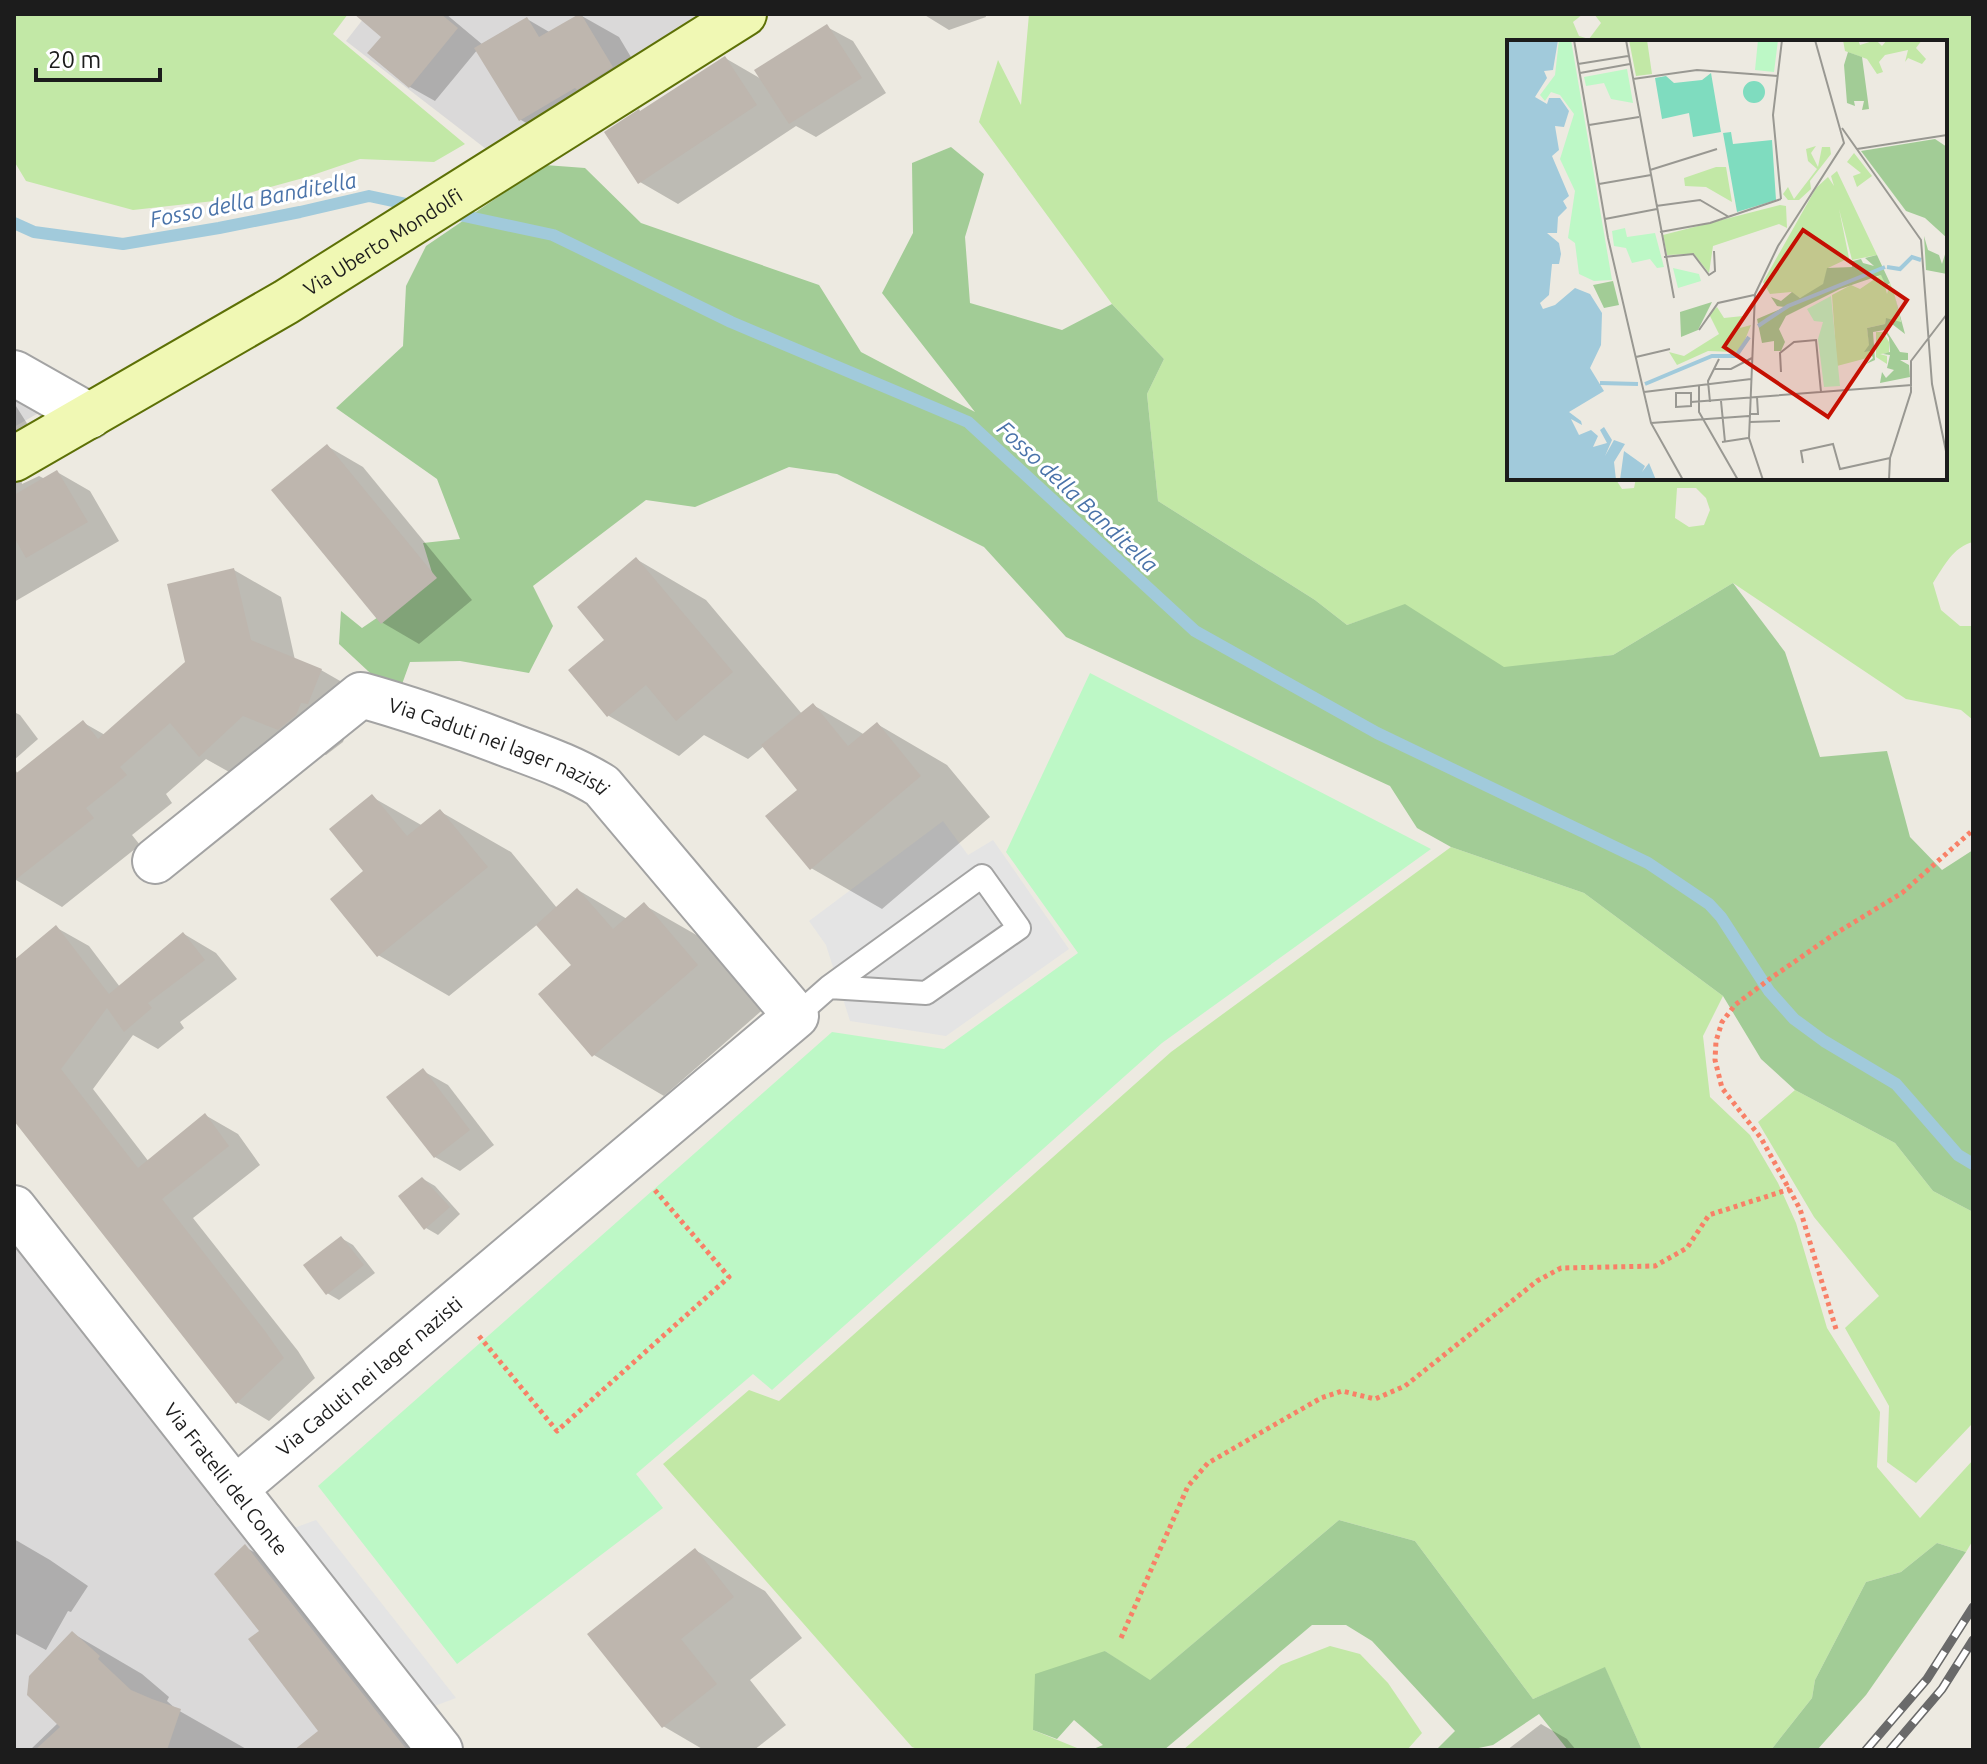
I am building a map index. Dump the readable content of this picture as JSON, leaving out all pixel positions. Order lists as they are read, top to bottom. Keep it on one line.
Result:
{"streets":{"main road":["Via Uberto Mondolfi"],"street":["Via Caduti nei lager nazisti","Via Fratelli del Conte"]},"crossings":[["Via Caduti nei lager nazisti","Via Fratelli del Conte"]],"water":["Fosso della Banditella"],"scale_bar":"20 m"}
